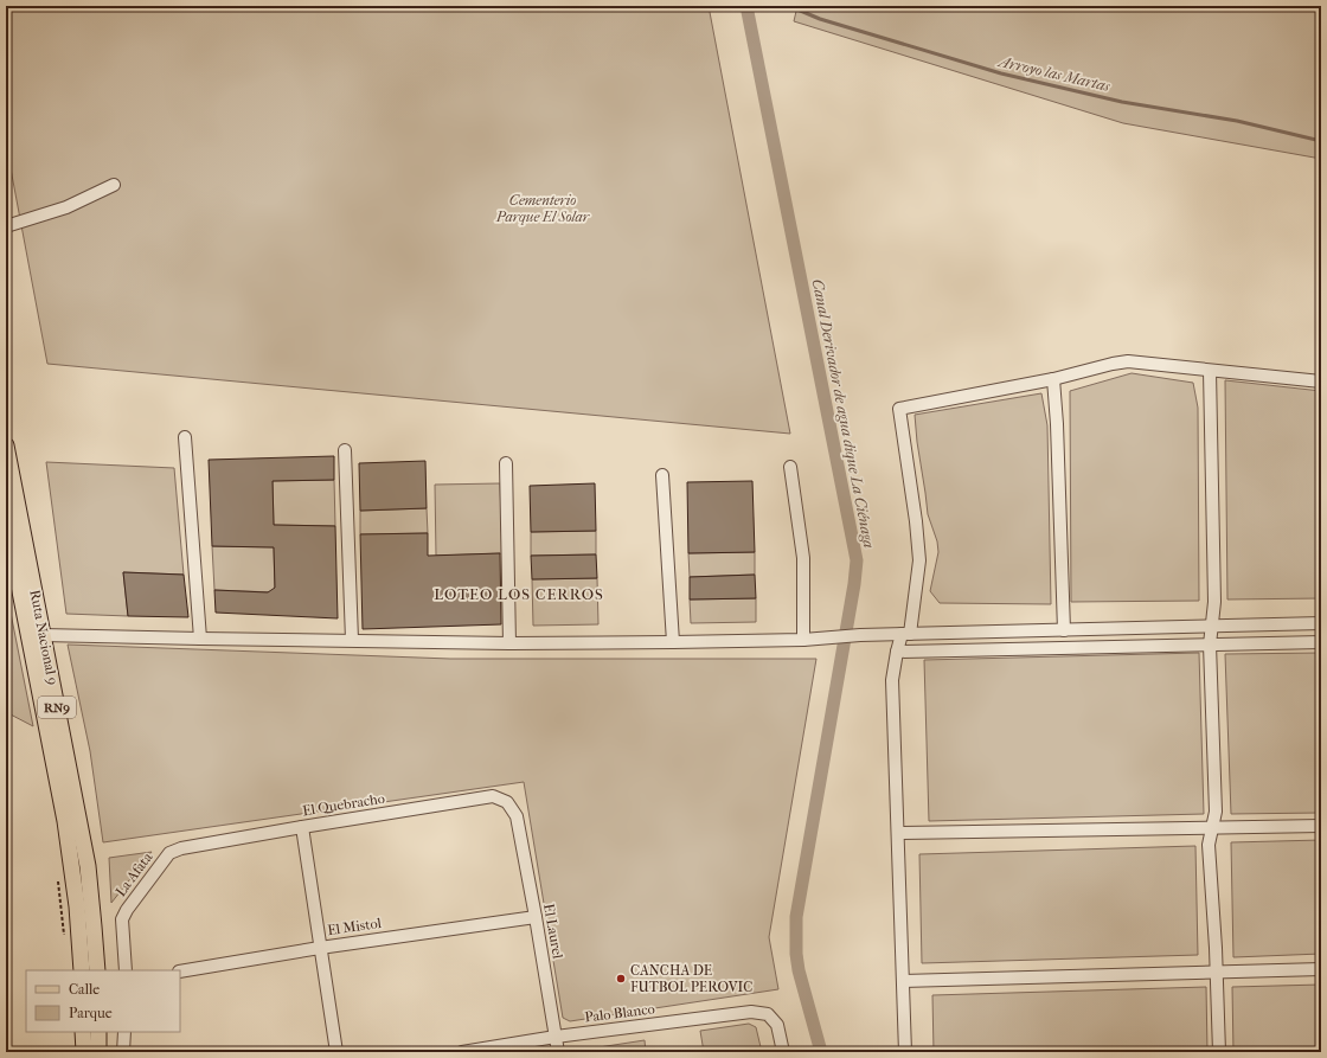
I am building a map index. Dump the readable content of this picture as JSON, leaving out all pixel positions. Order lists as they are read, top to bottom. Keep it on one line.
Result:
{"streets":{"main road":["Ruta Nacional 9","RN9"],"street":["El Quebracho","La Afata","El Mistol","El Laurel","Palo Blanco"]},"crossings":[["El Quebracho","La Afata"],["El Quebracho","El Laurel"],["El Mistol","El Laurel"],["El Laurel","Palo Blanco"]],"districts":["LOTEO LOS CERROS"],"water":["Arroyo las Martas","Canal Derivador de agua dique La Ciénaga"],"parks":["Cementerio Parque El Solar"],"places":["CANCHA DE FUTBOL PEROVIC"],"legend":["Calle","Parque"]}
